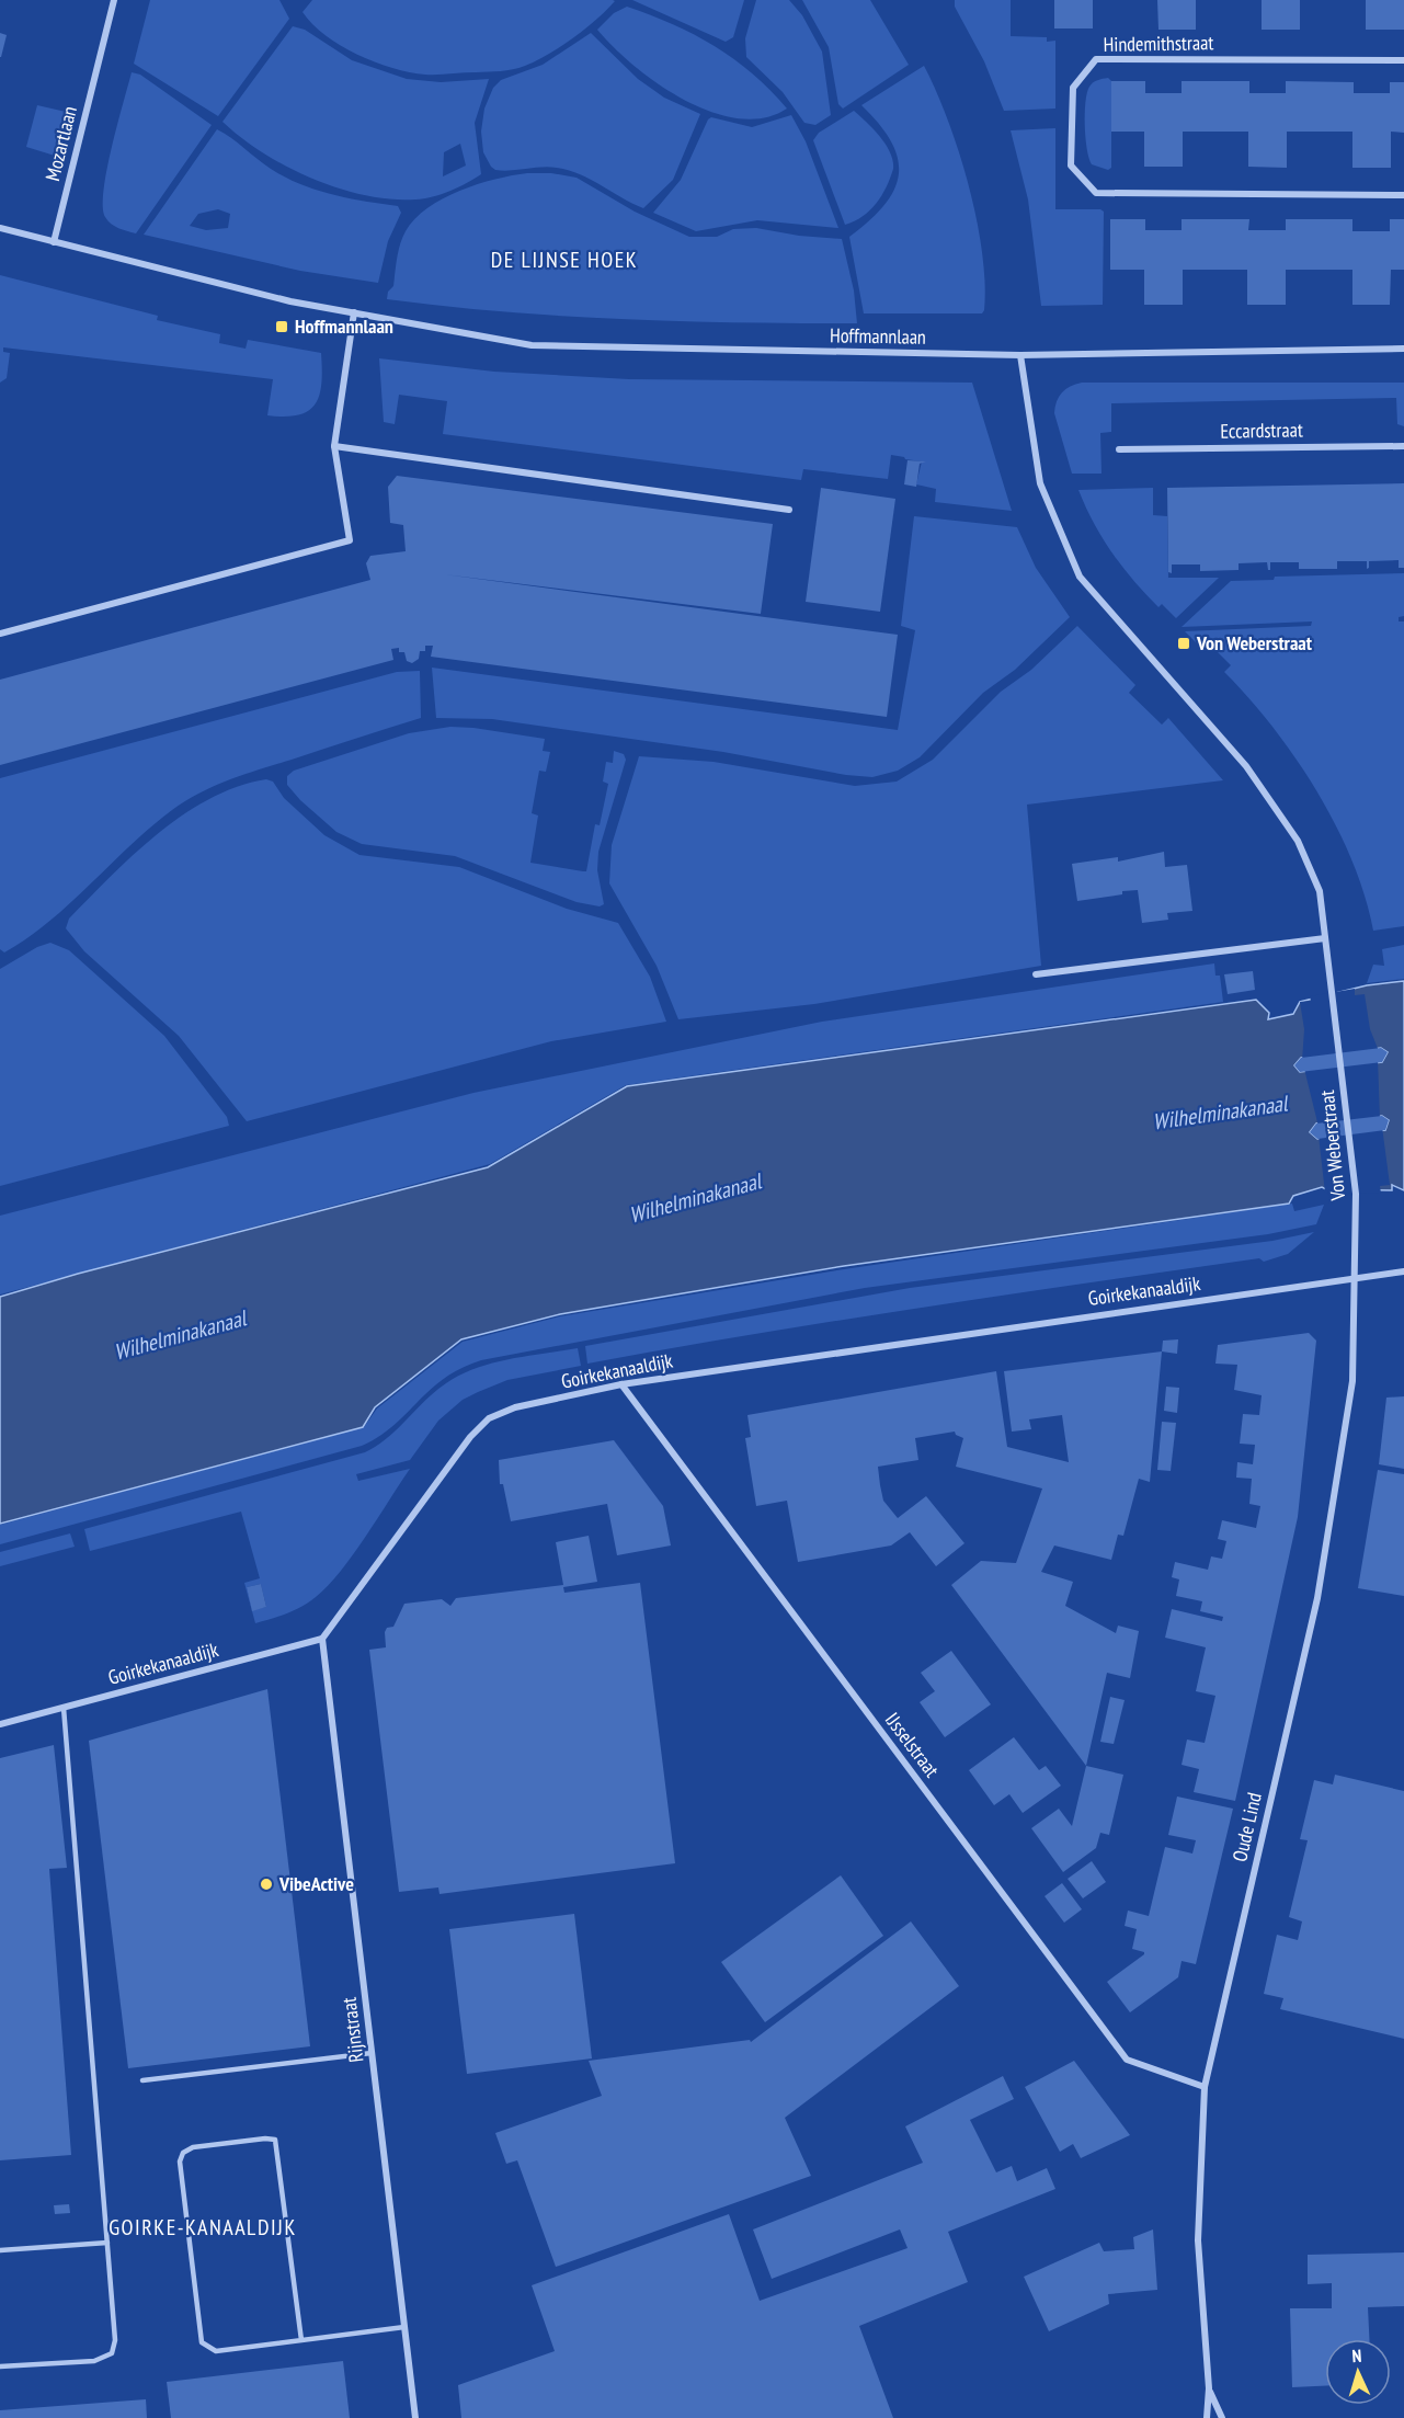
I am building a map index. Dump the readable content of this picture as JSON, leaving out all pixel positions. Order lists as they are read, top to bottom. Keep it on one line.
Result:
{"streets":{"street":["Hindemithstraat","Mozartlaan","Hoffmannlaan","Eccardstraat","Von Weberstraat","Goirkekanaaldijk","IJsselstraat","Oude Lind","Rijnstraat"]},"crossings":[["Mozartlaan","Hoffmannlaan"],["Hoffmannlaan","Von Weberstraat"],["Von Weberstraat","Goirkekanaaldijk"],["Von Weberstraat","Oude Lind"],["Goirkekanaaldijk","IJsselstraat"],["Goirkekanaaldijk","Oude Lind"],["Goirkekanaaldijk","Rijnstraat"],["IJsselstraat","Oude Lind"]],"districts":["DE LIJNSE HOEK","GOIRKE-KANAALDIJK"],"water":["Wilhelminakanaal"],"places":{"transit":["Hoffmannlaan","Von Weberstraat"],"other":["VibeActive"]},"north":"top"}
